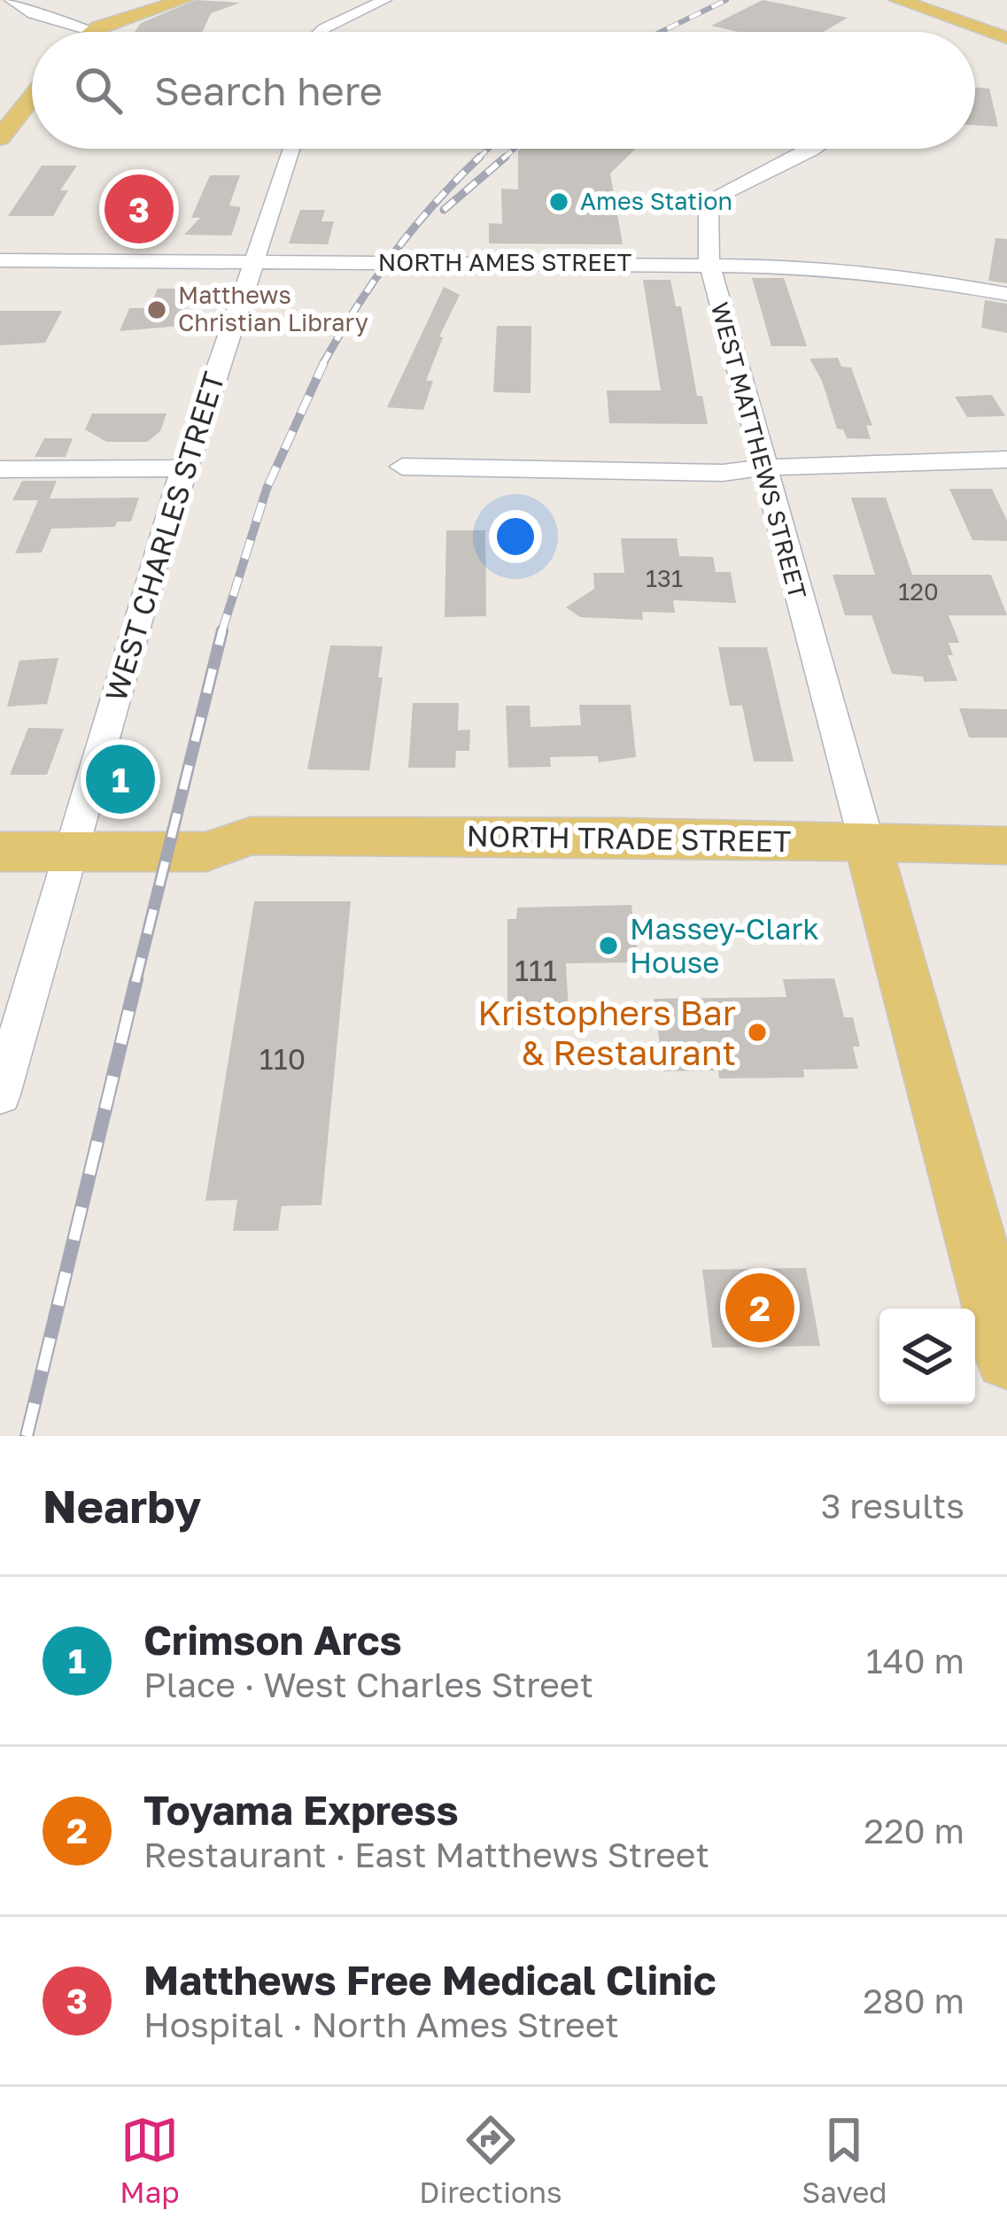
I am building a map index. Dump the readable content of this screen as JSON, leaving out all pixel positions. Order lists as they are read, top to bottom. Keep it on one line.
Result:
{"streets":{"main road":["NORTH TRADE STREET"],"street":["NORTH AMES STREET","WEST MATTHEWS STREET","WEST CHARLES STREET"]},"crossings":[["NORTH AMES STREET","WEST MATTHEWS STREET"],["NORTH AMES STREET","WEST CHARLES STREET"],["WEST MATTHEWS STREET","NORTH TRADE STREET"],["WEST CHARLES STREET","NORTH TRADE STREET"]],"places":["Ames Station","Matthews Christian Library","Massey-Clark House","Kristophers Bar & Restaurant"],"house_numbers":["131","120","111","110"],"page":{"search":"Search here","pins":["3","1","2"],"heading":["Nearby","3 results"],"list":[{"mark":"1","name":"Crimson Arcs","note":"Place · West Charles Street","value":"140 m"},{"mark":"2","name":"Toyama Express","note":"Restaurant · East Matthews Street","value":"220 m"},{"mark":"3","name":"Matthews Free Medical Clinic","note":"Hospital · North Ames Street","value":"280 m"}],"nav":["Map","Directions","Saved"]}}
